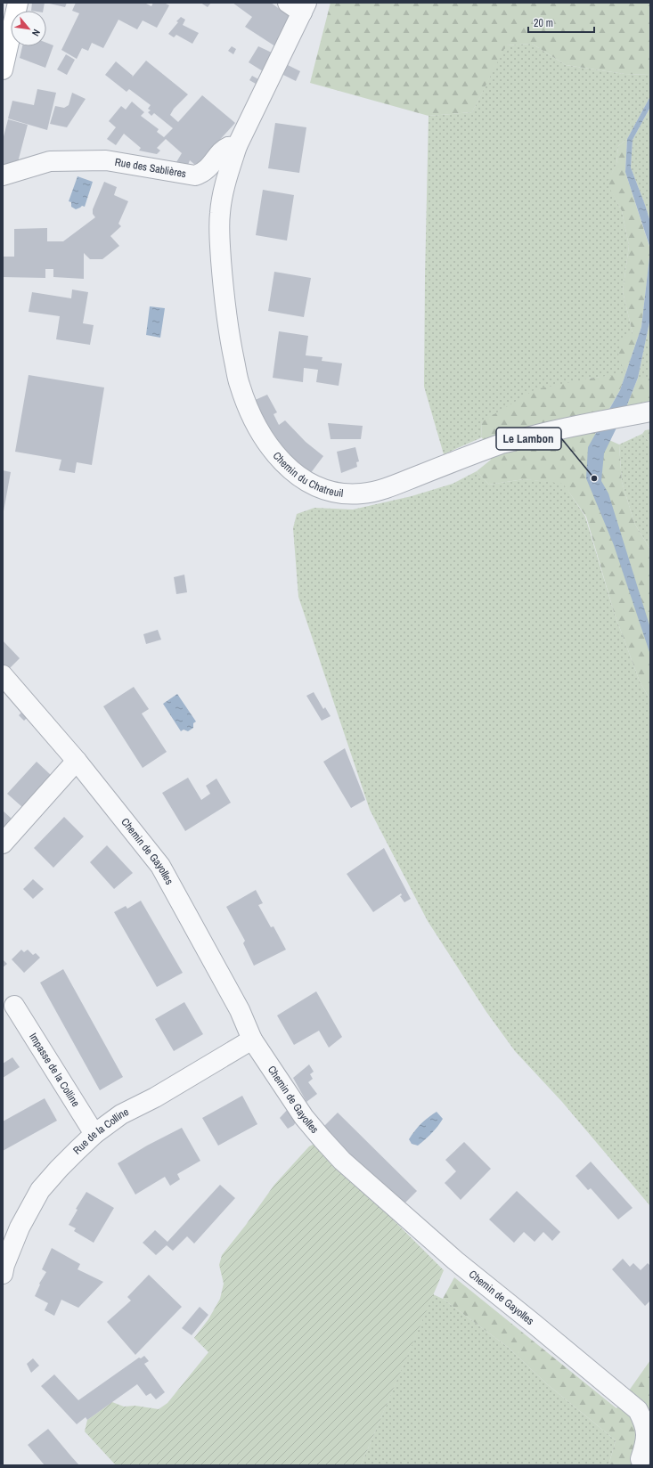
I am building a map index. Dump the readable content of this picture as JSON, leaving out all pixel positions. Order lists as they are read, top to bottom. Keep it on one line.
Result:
{"streets":{"street":["Rue des Sablières","Chemin du Chatreuil","Chemin de Gayolles","Impasse de la Colline","Rue de la Colline"]},"crossings":[["Rue des Sablières","Chemin du Chatreuil"],["Chemin de Gayolles","Rue de la Colline"],["Impasse de la Colline","Rue de la Colline"]],"places":["Le Lambon"],"scale_bar":"20 m","north":"bottom right"}
